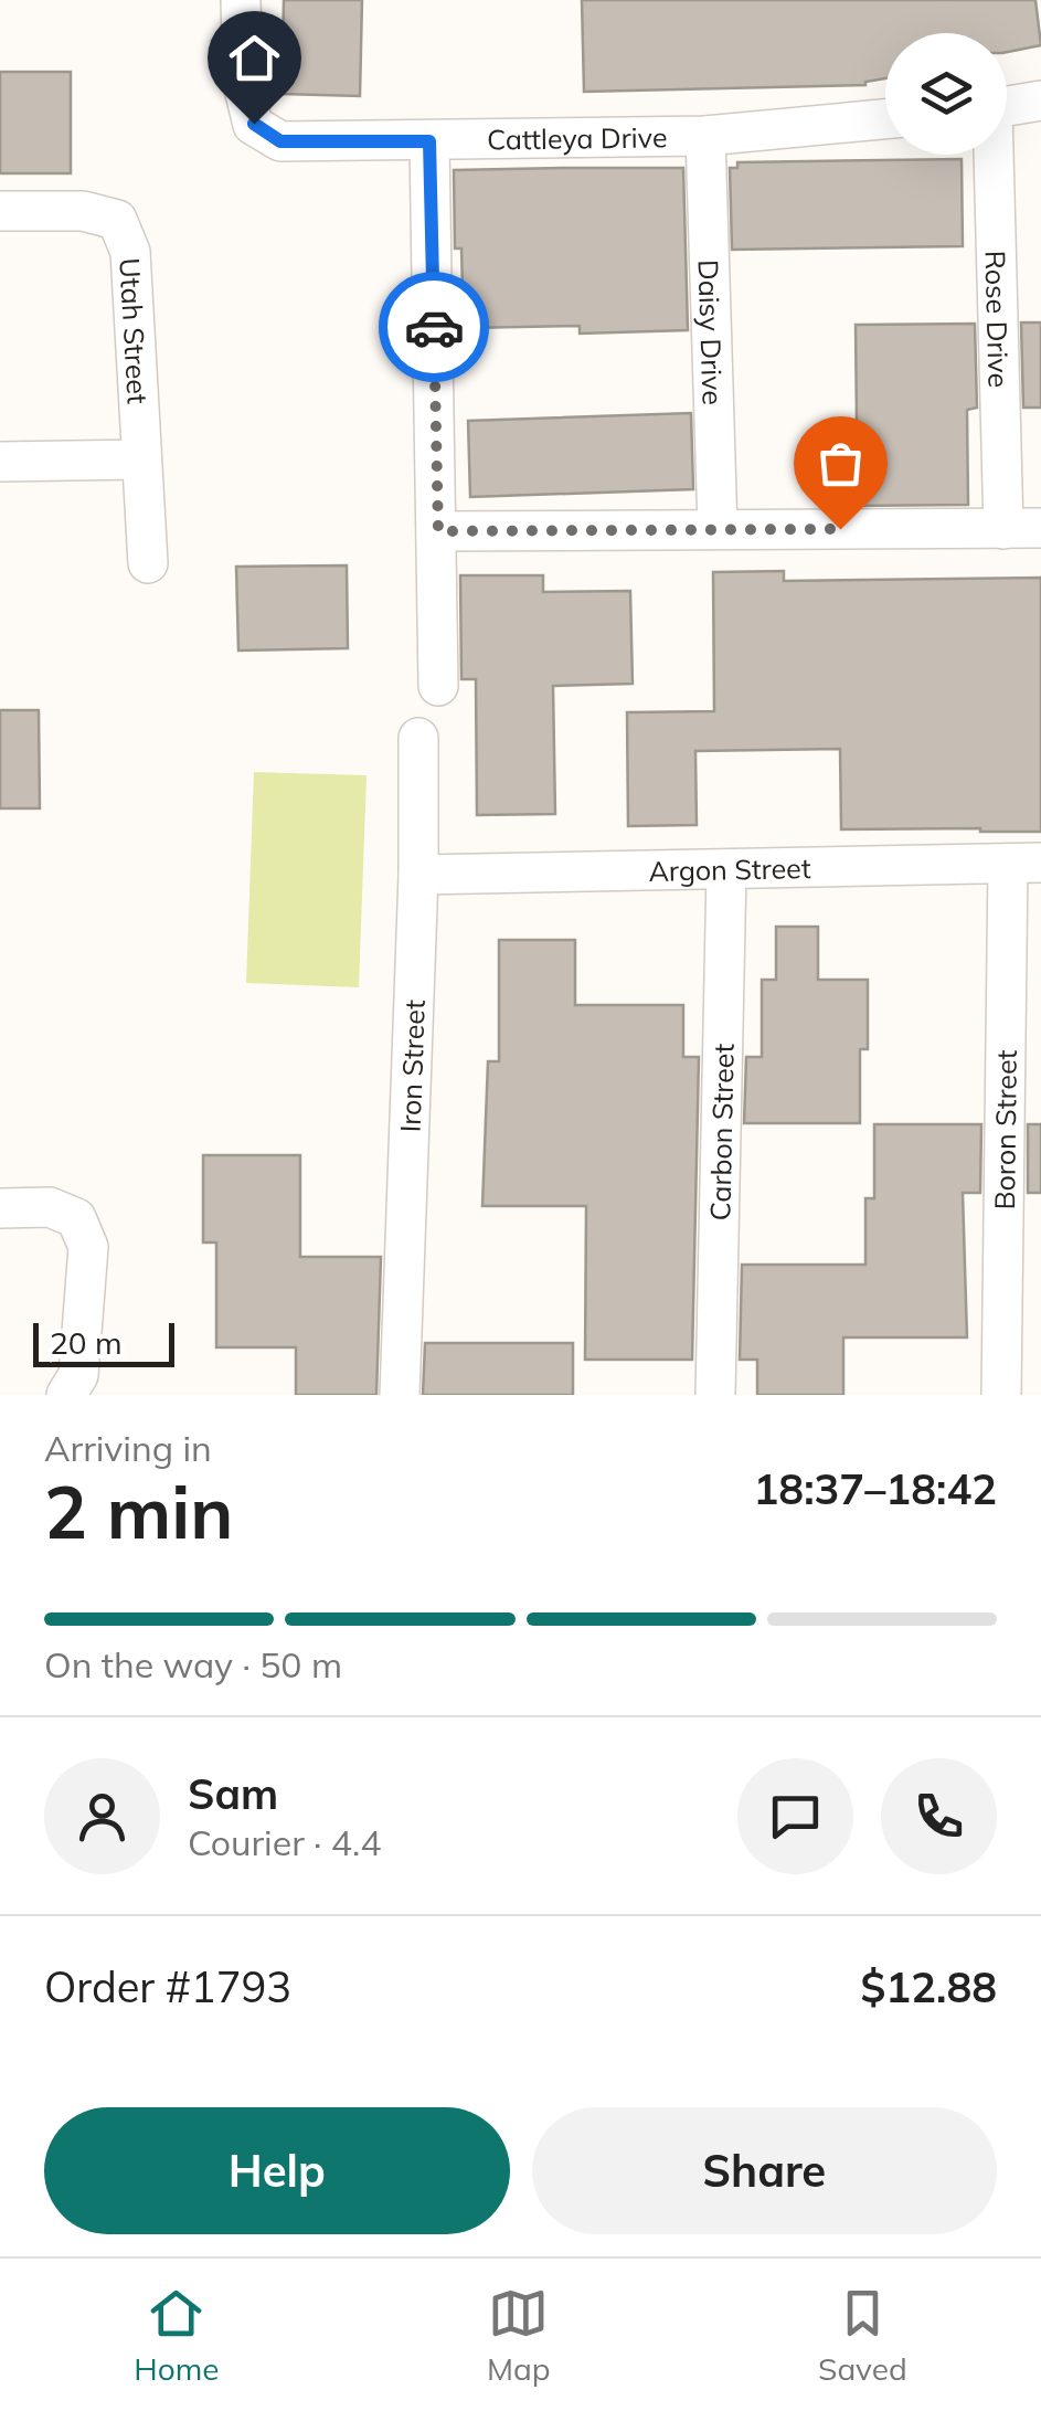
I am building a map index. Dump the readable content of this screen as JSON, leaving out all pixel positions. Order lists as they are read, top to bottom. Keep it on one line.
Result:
{"streets":{"street":["Cattleya Drive","Rose Drive","Utah Street","Daisy Drive","Argon Street","Iron Street","Boron Street","Carbon Street"]},"crossings":[["Cattleya Drive","Daisy Drive"],["Argon Street","Iron Street"],["Argon Street","Boron Street"],["Argon Street","Carbon Street"]],"scale_bar":"20 m","page":{"scale":"20 m","heading":["2 min","Arriving in","18:37–18:42"],"panel":["Sam","Courier · 4.4","Order #1793","$12.88"],"bar":"On the way · 50 m","buttons":["Help","Share"],"tabs":["Home","Map","Saved"]}}
